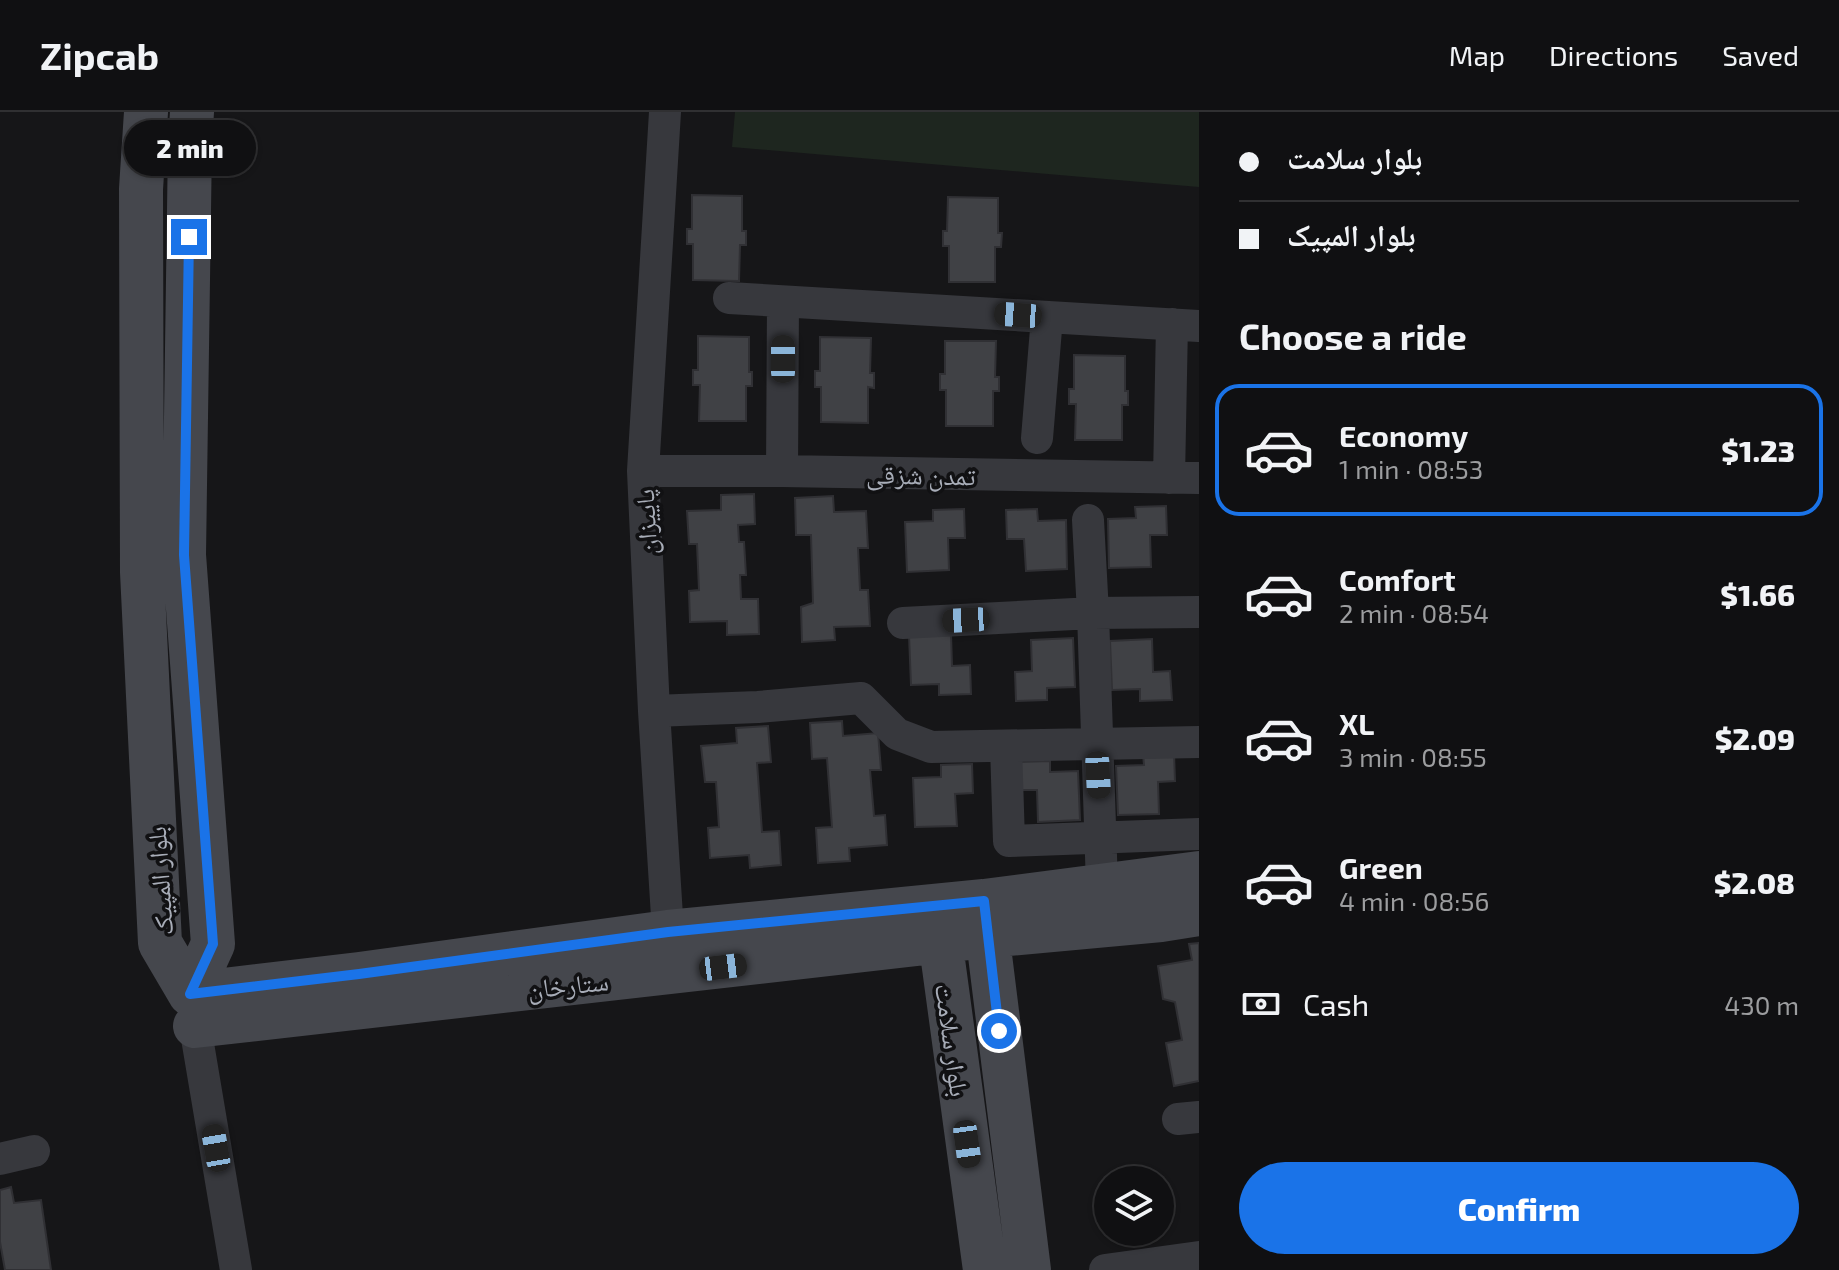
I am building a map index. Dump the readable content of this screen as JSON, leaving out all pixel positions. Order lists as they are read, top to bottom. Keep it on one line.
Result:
{"streets":{"main road":["بلوار المپیک","ستارخان","بلوار سلامت"],"street":["تمدن شزقی","پاییزان"]},"crossings":[["تمدن شزقی","پاییزان"],["پاییزان","ستارخان"],["بلوار المپیک","ستارخان"],["ستارخان","بلوار سلامت"]],"page":{"header":"Zipcab","nav":["Map","Directions","Saved"],"banner":["بلوار سلامت","بلوار المپیک"],"bubble":"2 min","heading":"Choose a ride","list":[{"name":"Economy","note":"1 min · 08:53","value":"$1.23"},{"name":"Comfort","note":"2 min · 08:54","value":"$1.66"},{"name":"XL","note":"3 min · 08:55","value":"$2.09"},{"name":"Green","note":"4 min · 08:56","value":"$2.08"}],"pay":["Cash","430 m"],"buttons":"Confirm"}}
